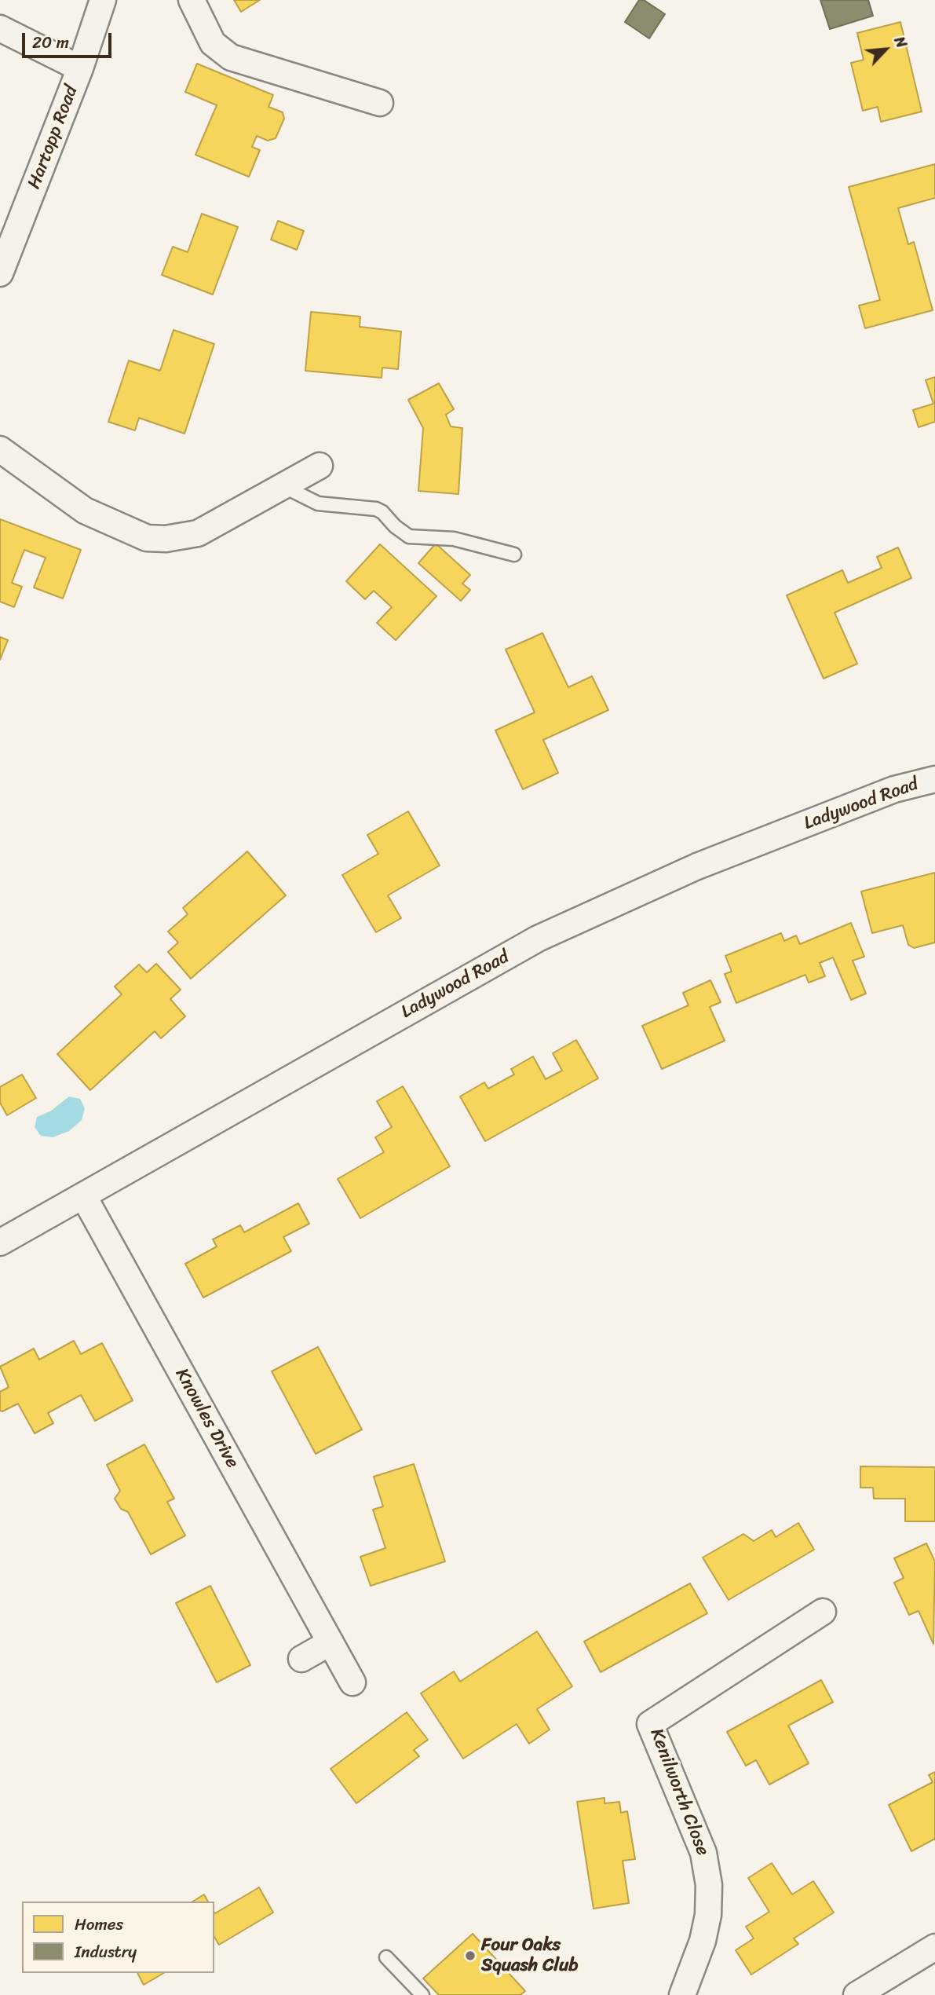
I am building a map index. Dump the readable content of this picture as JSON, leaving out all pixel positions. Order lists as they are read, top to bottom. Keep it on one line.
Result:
{"streets":{"street":["Hartopp Road","Ladywood Road","Knowles Drive","Kenilworth Close"]},"crossings":[["Ladywood Road","Knowles Drive"]],"places":["Four Oaks Squash Club"],"legend":["Homes","Industry"],"scale_bar":"20 m","north":"top right"}
